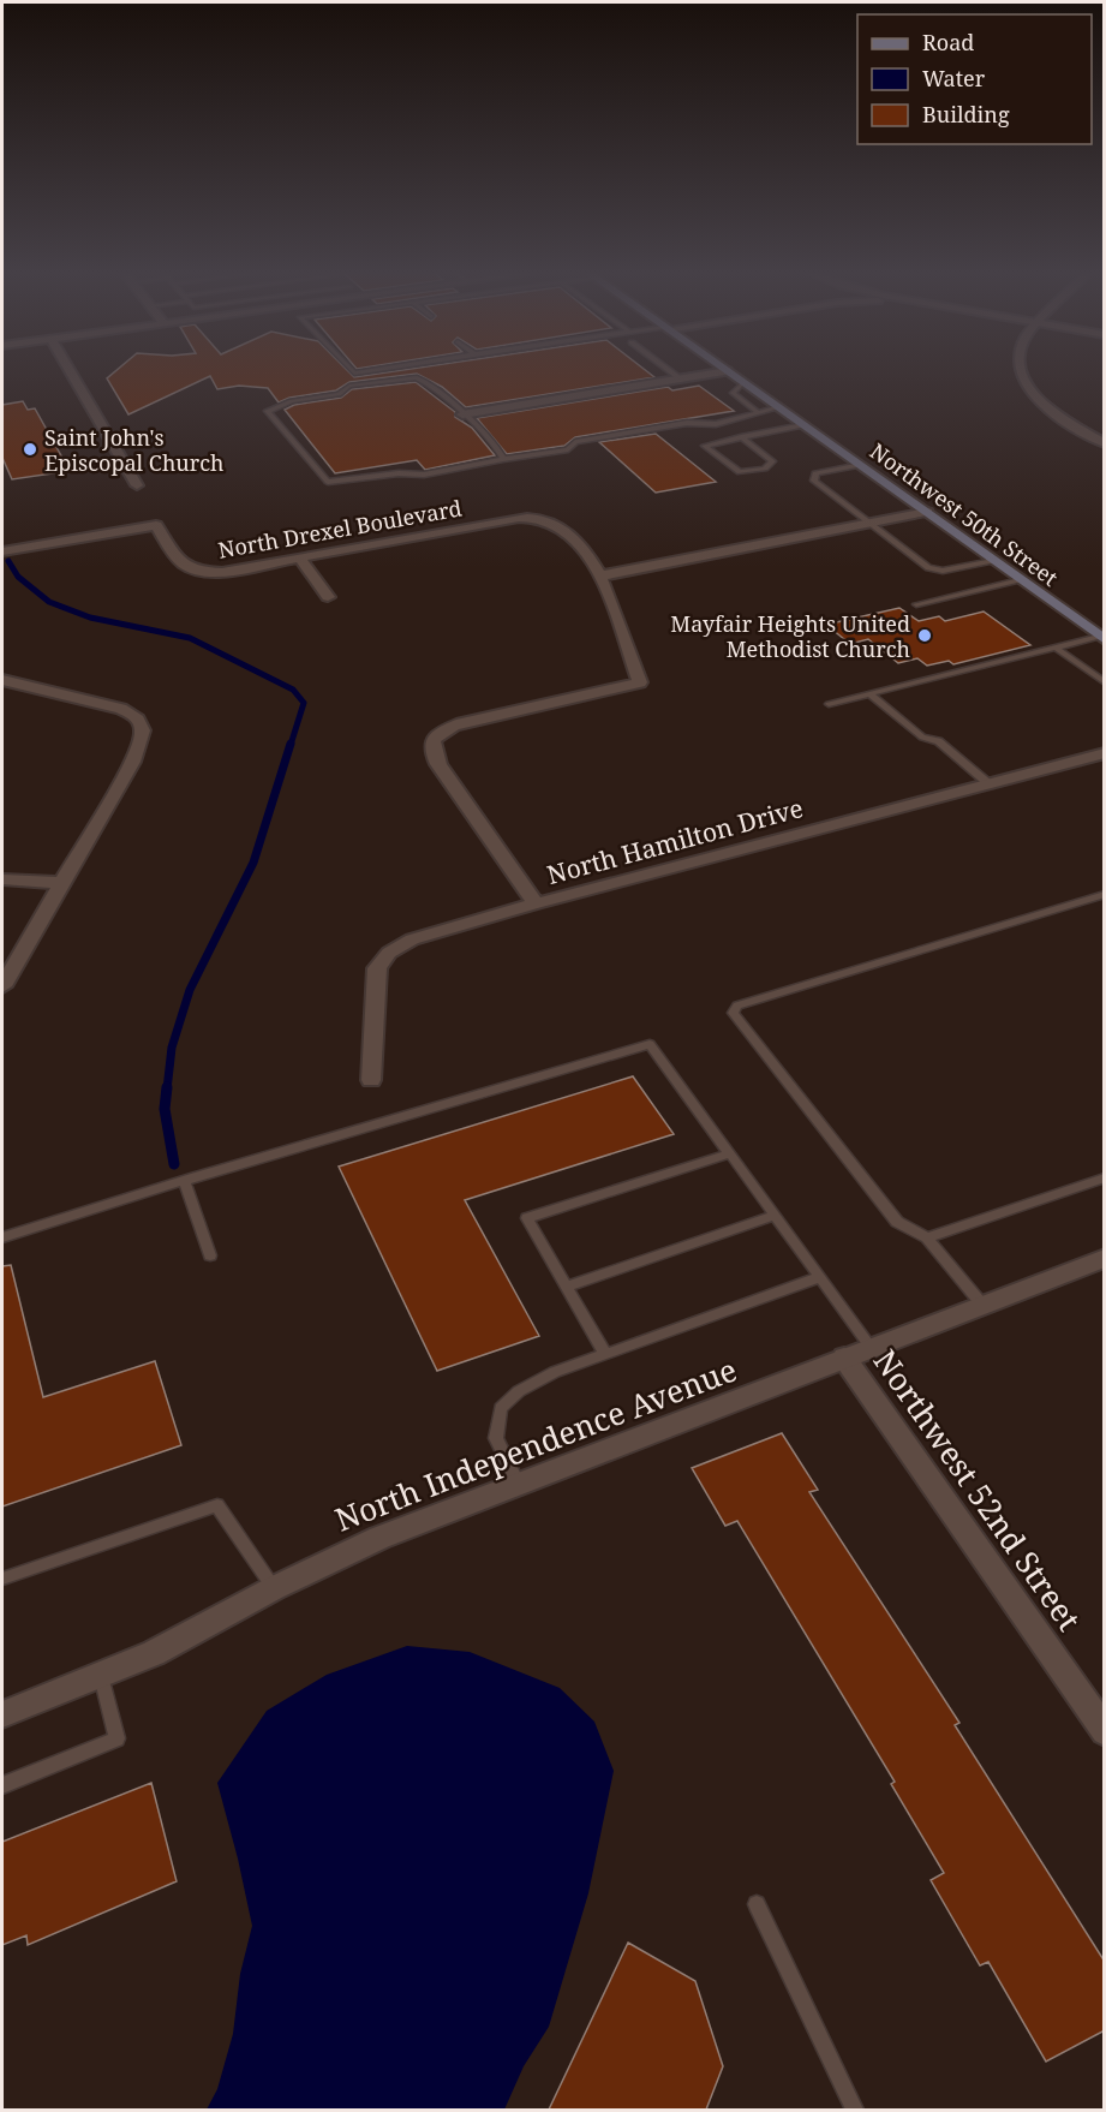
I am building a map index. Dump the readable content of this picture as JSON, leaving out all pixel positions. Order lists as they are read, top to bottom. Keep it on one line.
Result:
{"streets":{"main road":["Northwest 50th Street"],"street":["North Drexel Boulevard","North Hamilton Drive","North Independence Avenue","Northwest 52nd Street"]},"crossings":[["North Independence Avenue","Northwest 52nd Street"]],"places":["Saint John's Episcopal Church","Mayfair Heights United Methodist Church"],"legend":["Road","Water","Building"]}
